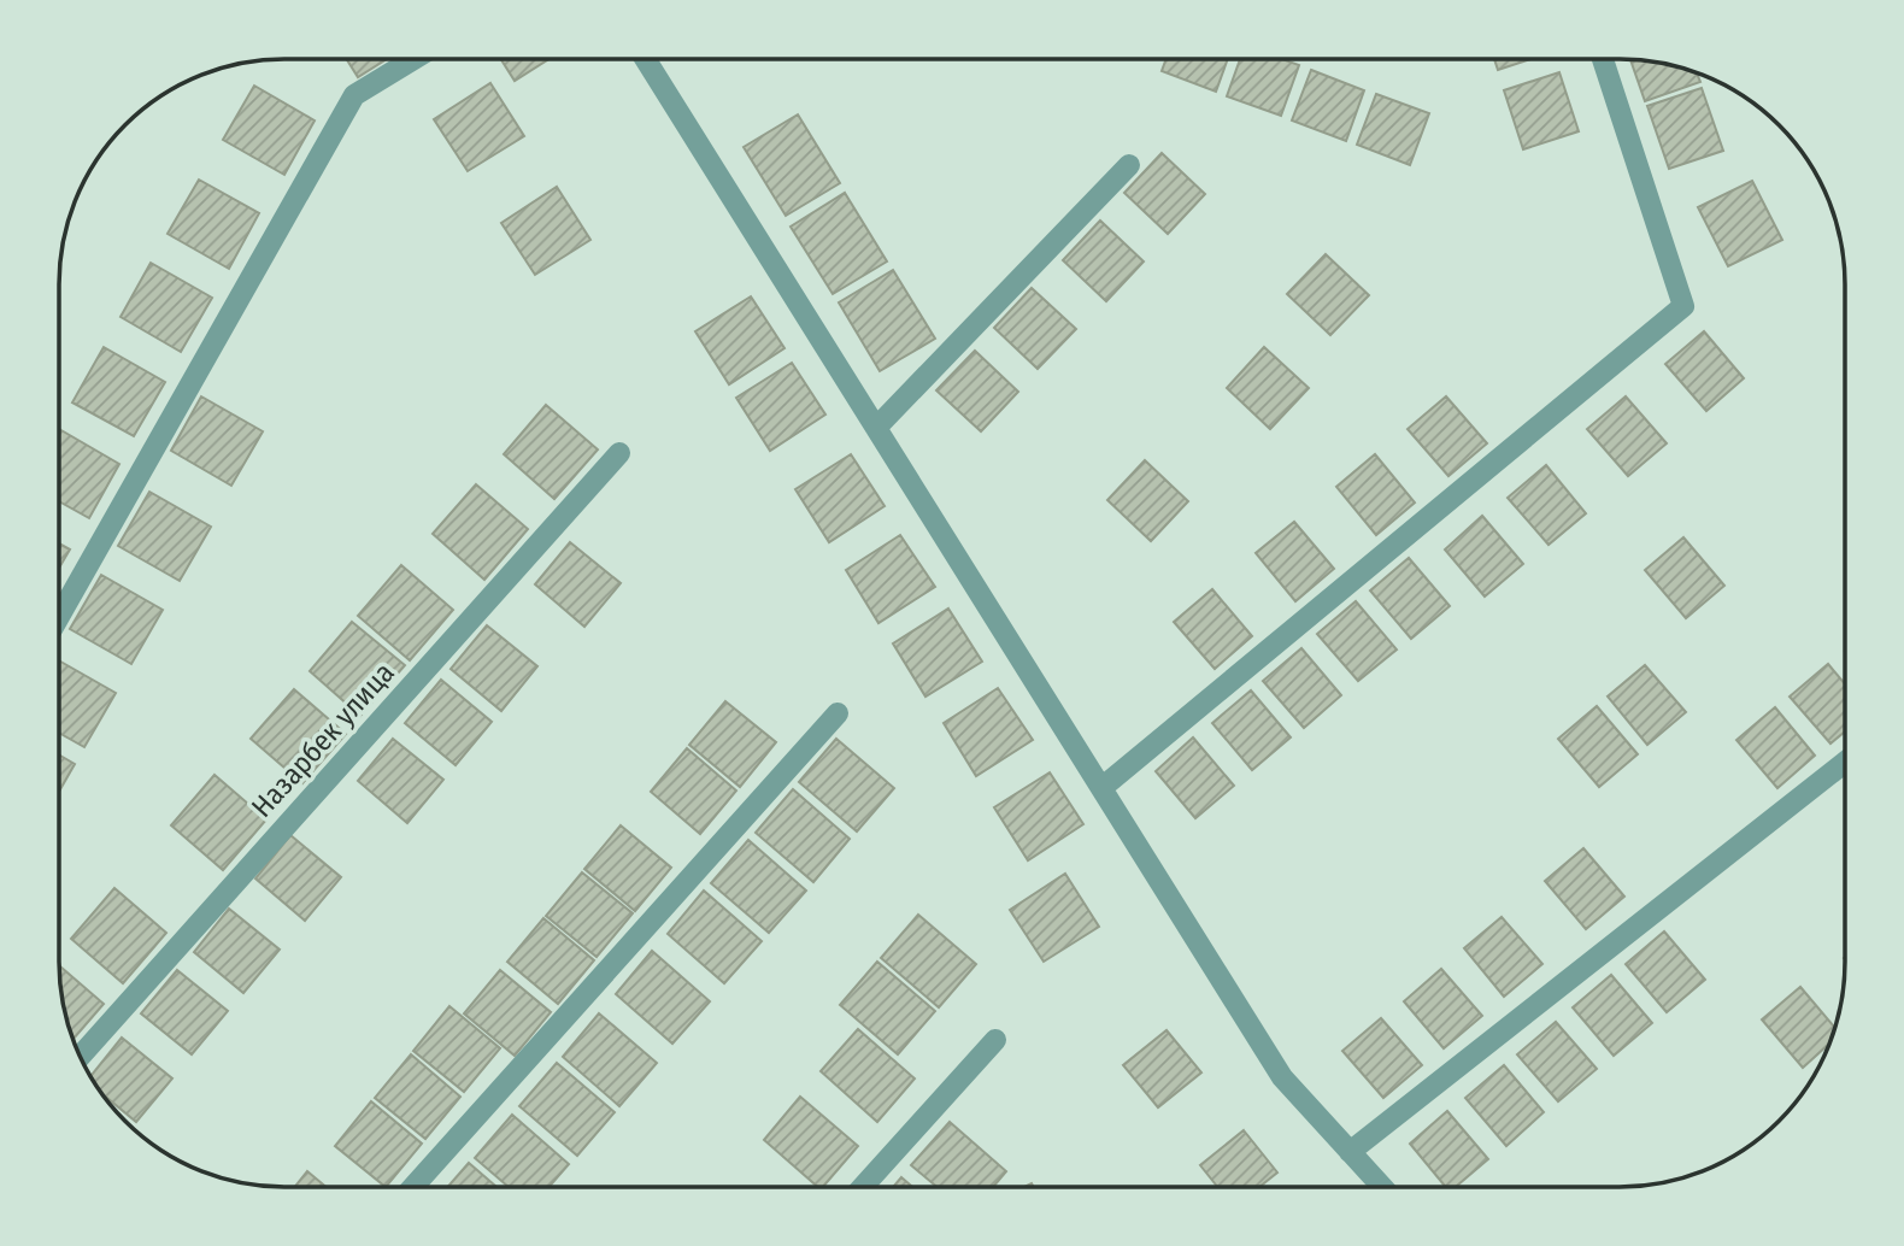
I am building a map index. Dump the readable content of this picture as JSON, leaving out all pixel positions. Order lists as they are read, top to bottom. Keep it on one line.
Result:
{"streets":{"street":["Назарбек улица"]}}
